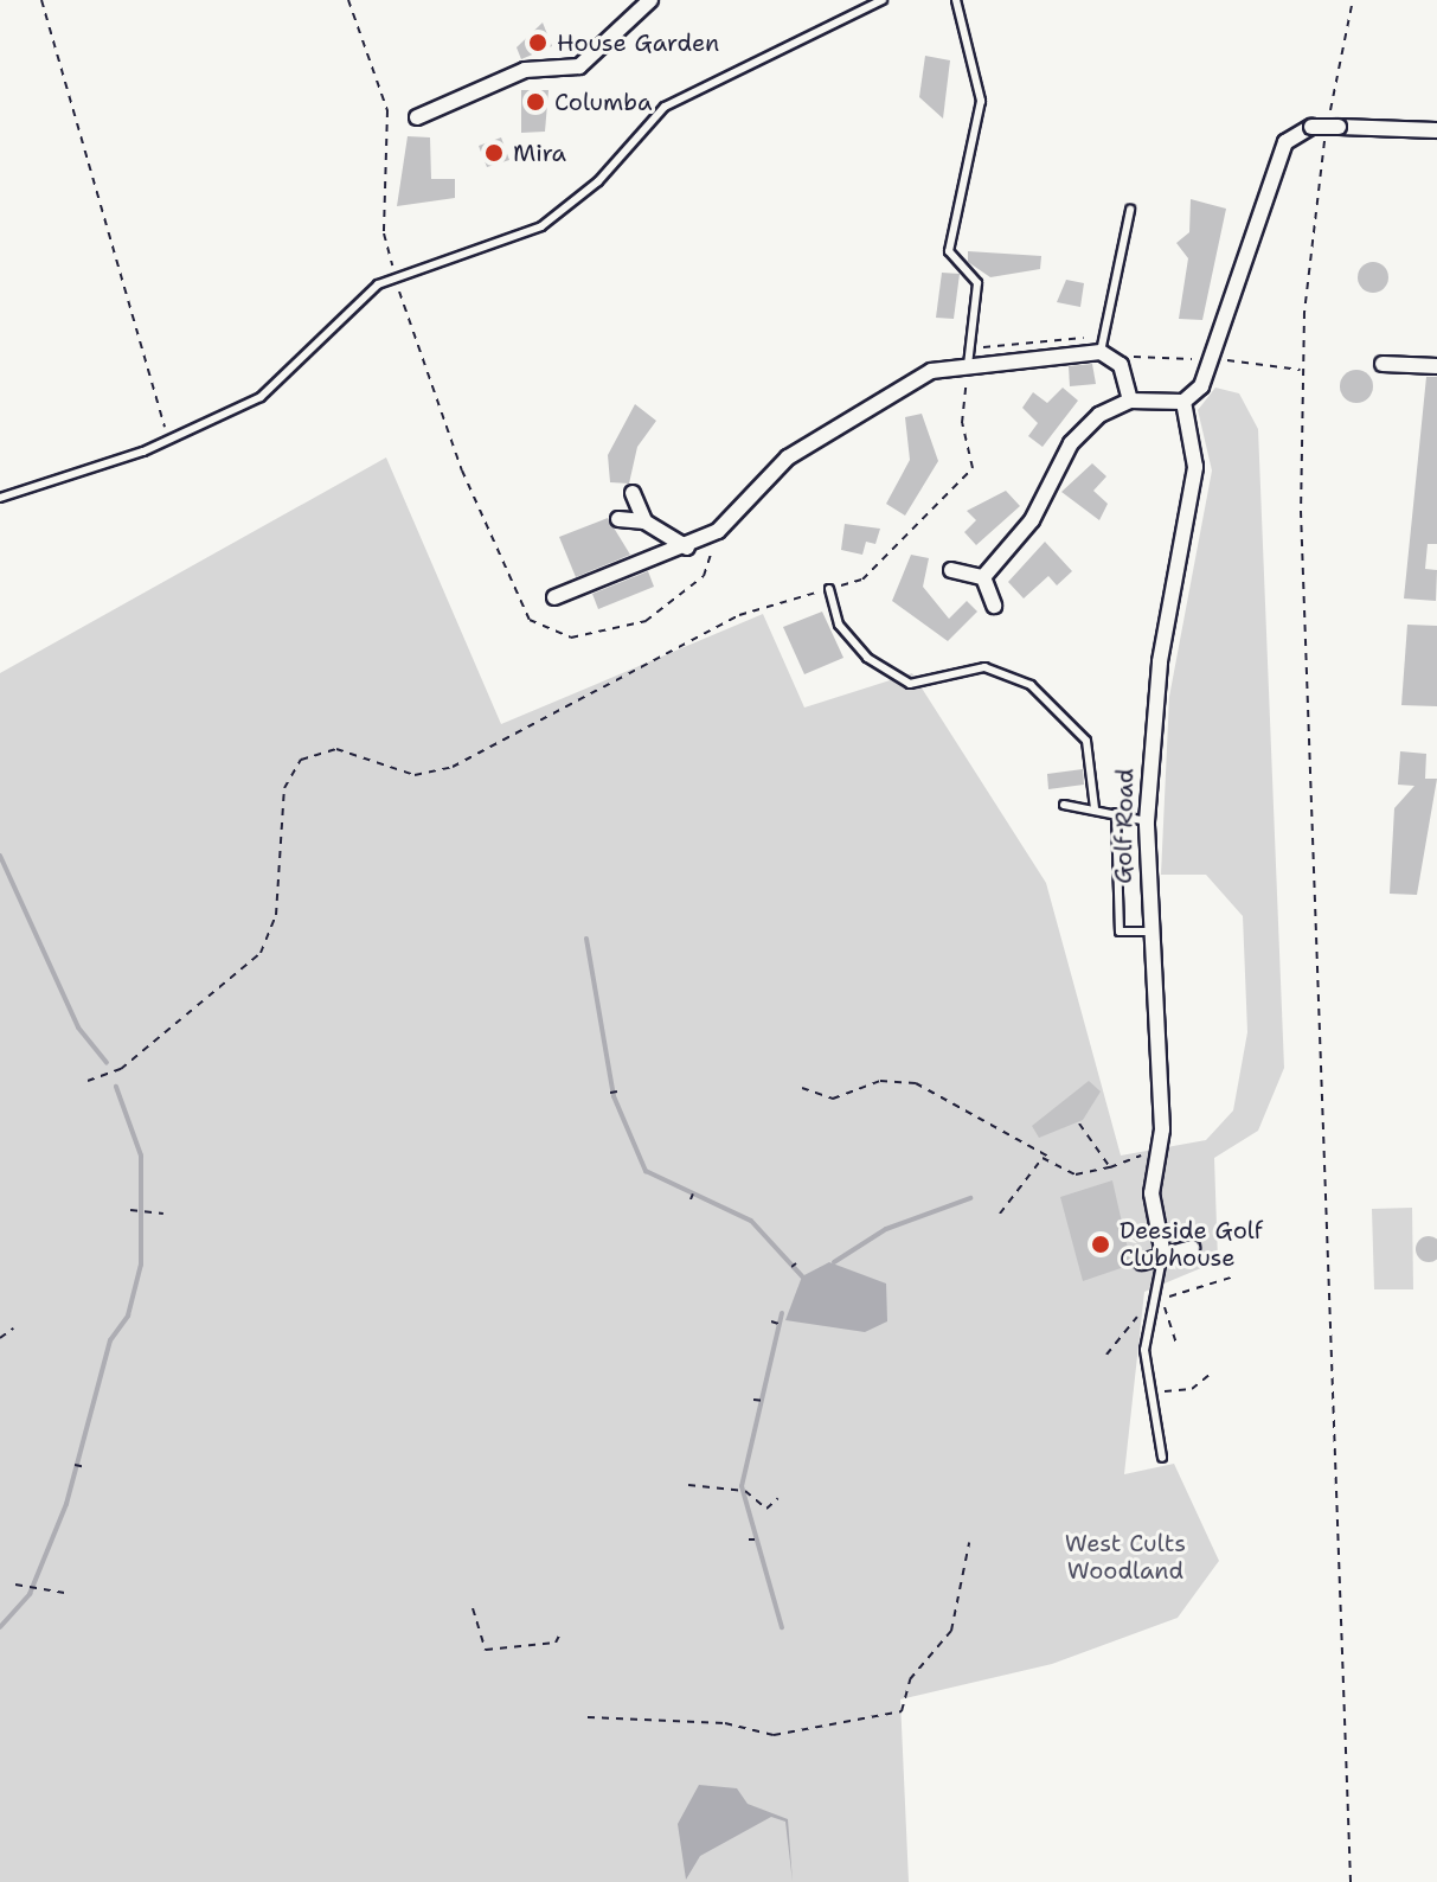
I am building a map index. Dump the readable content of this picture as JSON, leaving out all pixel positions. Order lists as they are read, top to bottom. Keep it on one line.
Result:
{"streets":{"street":["Golf Road"]},"parks":["West Cults Woodland"],"places":["House Garden","Columba","Mira","Deeside Golf Clubhouse"]}
